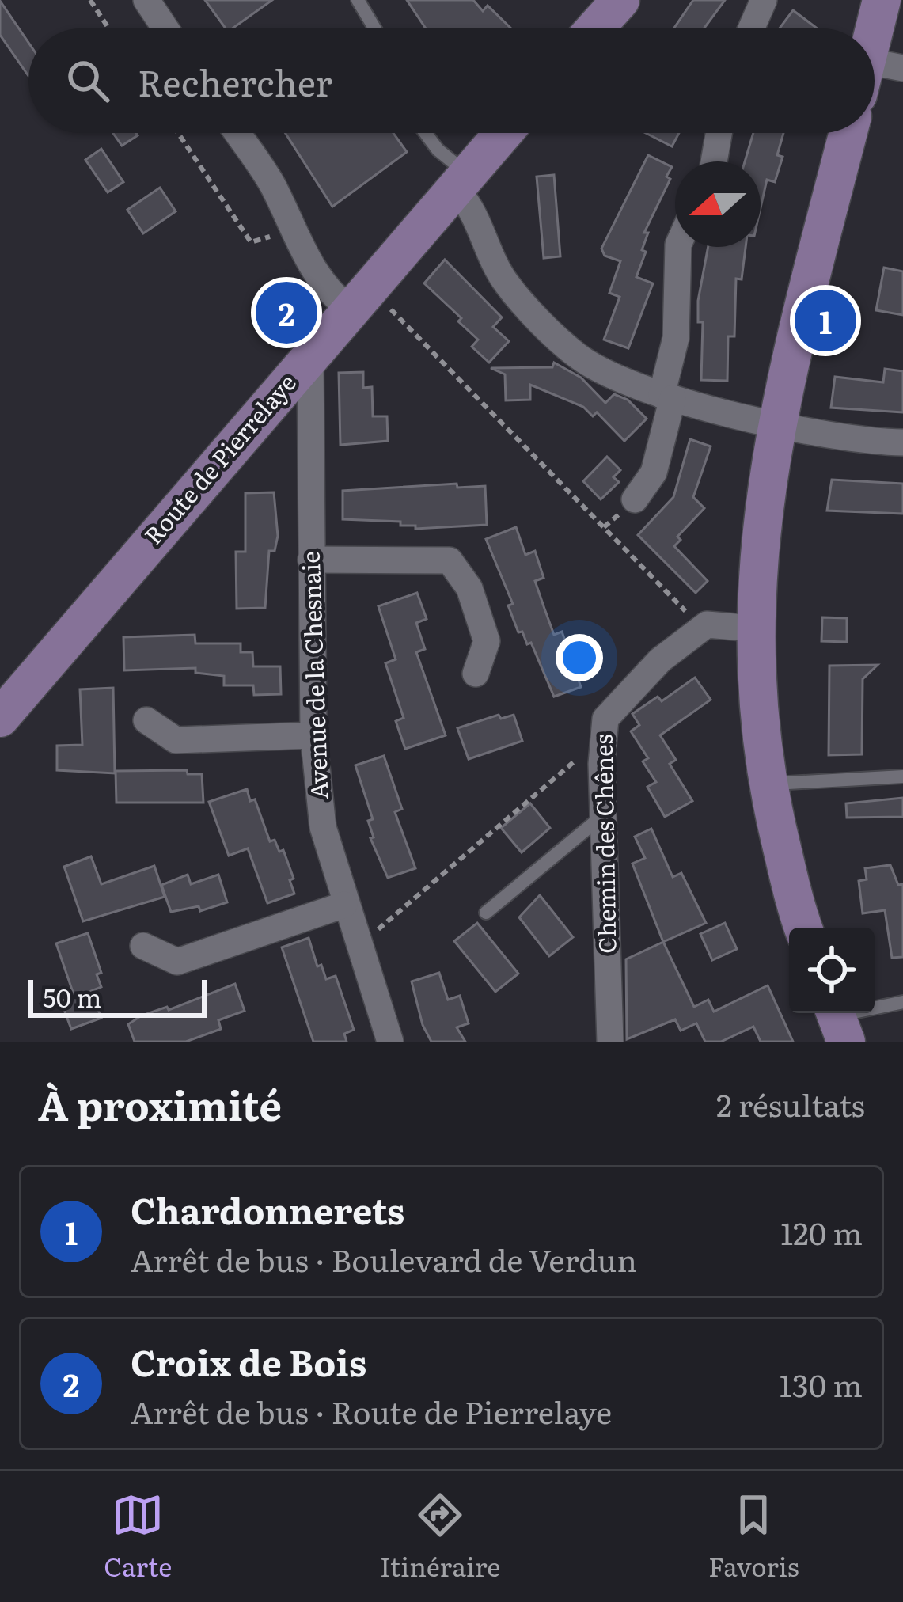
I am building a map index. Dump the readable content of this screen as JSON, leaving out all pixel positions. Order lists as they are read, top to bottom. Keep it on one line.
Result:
{"streets":{"main road":["Route de Pierrelaye"],"street":["Avenue de la Chesnaie","Chemin des Chênes"]},"crossings":[["Route de Pierrelaye","Avenue de la Chesnaie"]],"scale_bar":"50 m","north":"left","page":{"search":"Rechercher","pins":["2","1"],"scale":"50 m","heading":["À proximité","2 résultats"],"list":[{"mark":"1","name":"Chardonnerets","note":"Arrêt de bus · Boulevard de Verdun","value":"120 m"},{"mark":"2","name":"Croix de Bois","note":"Arrêt de bus · Route de Pierrelaye","value":"130 m"}],"nav":["Carte","Itinéraire","Favoris"]}}
